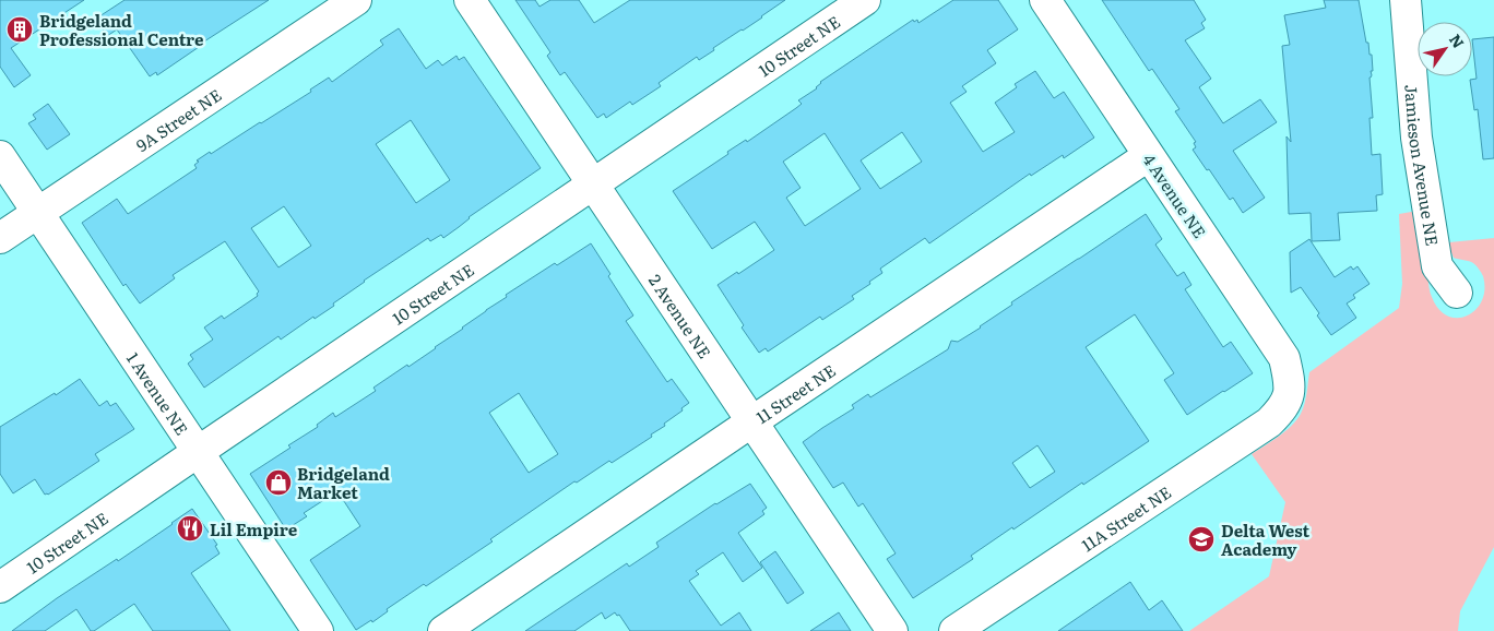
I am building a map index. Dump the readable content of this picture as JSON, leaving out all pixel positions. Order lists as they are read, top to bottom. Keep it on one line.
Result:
{"streets":{"street":["10 Street NE","9A Street NE","Jamieson Avenue NE","4 Avenue NE","2 Avenue NE","1 Avenue NE","11 Street NE","11A Street NE"]},"crossings":[["10 Street NE","2 Avenue NE"],["10 Street NE","1 Avenue NE"],["9A Street NE","1 Avenue NE"],["4 Avenue NE","11 Street NE"],["4 Avenue NE","11A Street NE"],["2 Avenue NE","11 Street NE"]],"places":{"building":["Bridgeland Professional Centre"],"shop":["Bridgeland Market"],"restaurant":["Lil Empire"],"school or university":["Delta West Academy"]},"north":"top right"}
